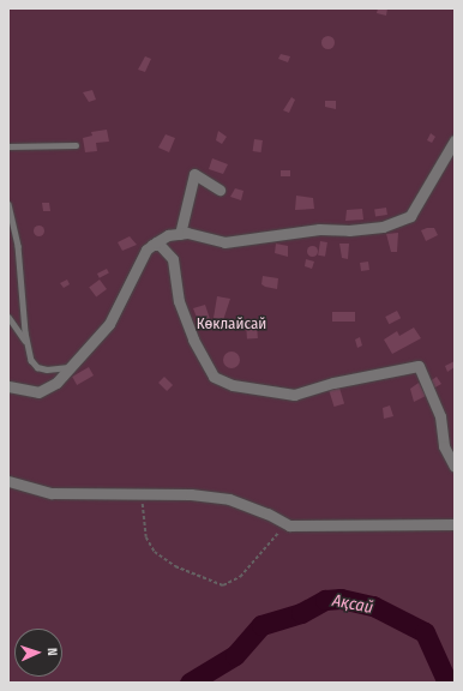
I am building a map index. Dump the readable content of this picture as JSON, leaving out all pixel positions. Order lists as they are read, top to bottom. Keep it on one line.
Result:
{"water":["Ақсай"],"parks":["Көклайсай"],"north":"right"}
